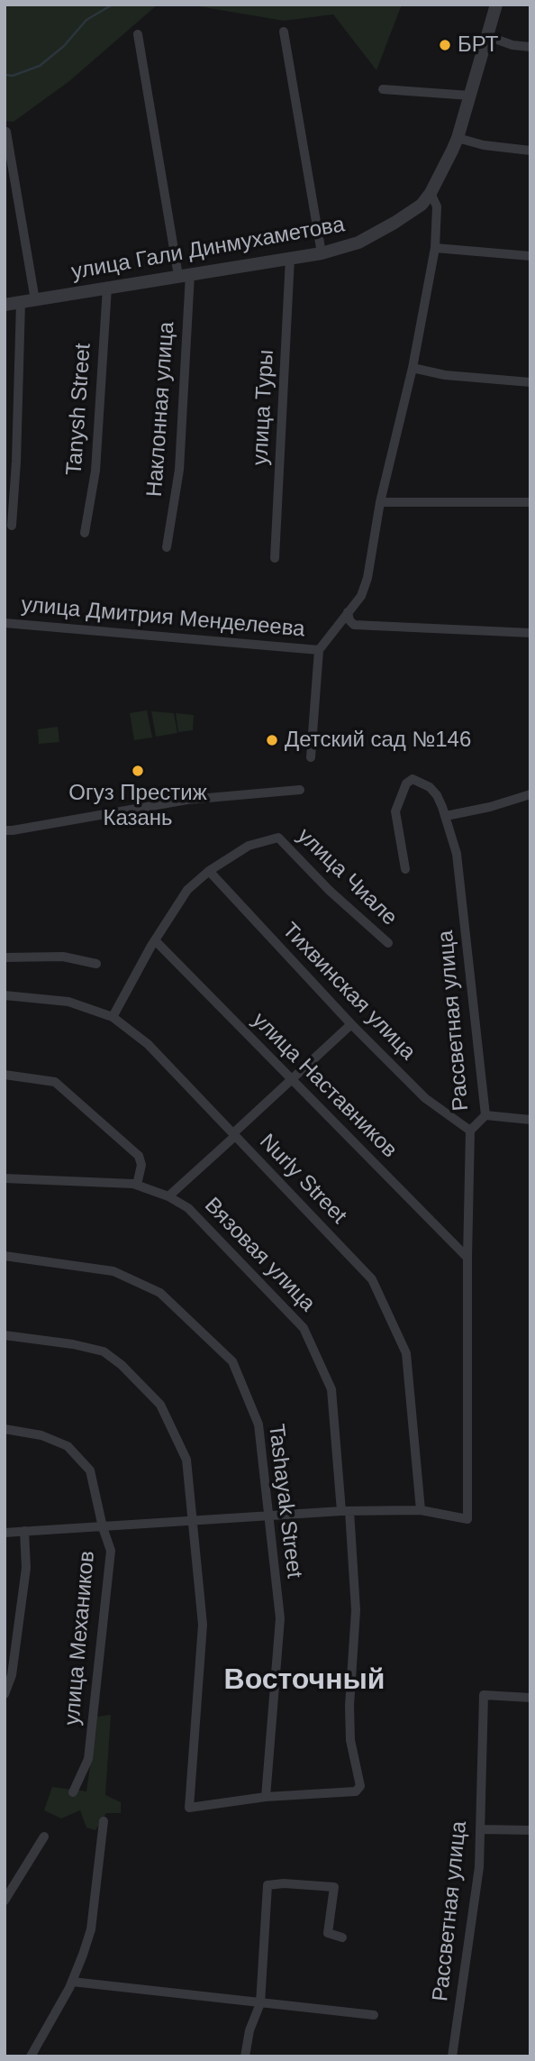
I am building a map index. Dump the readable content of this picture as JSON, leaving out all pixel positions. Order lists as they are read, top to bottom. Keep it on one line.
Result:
{"streets":{"street":["улица Гали Динмухаметова","улица Туры","Tanysh Street","Наклонная улица","улица Дмитрия Менделеева","улица Чиале","Тихвинская улица","Рассветная улица","улица Наставников","Nurly Street","Вязовая улица","Tashayak Street","улица Механиков"]},"crossings":[["улица Гали Динмухаметова","улица Туры"],["улица Гали Динмухаметова","Tanysh Street"],["улица Гали Динмухаметова","Наклонная улица"],["улица Чиале","Тихвинская улица"],["Тихвинская улица","Рассветная улица"],["Рассветная улица","улица Наставников"],["Рассветная улица","Nurly Street"],["Вязовая улица","Tashayak Street"]],"districts":["Восточный"],"places":["БРТ","Детский сад №146","Огуз Престиж Казань"]}
